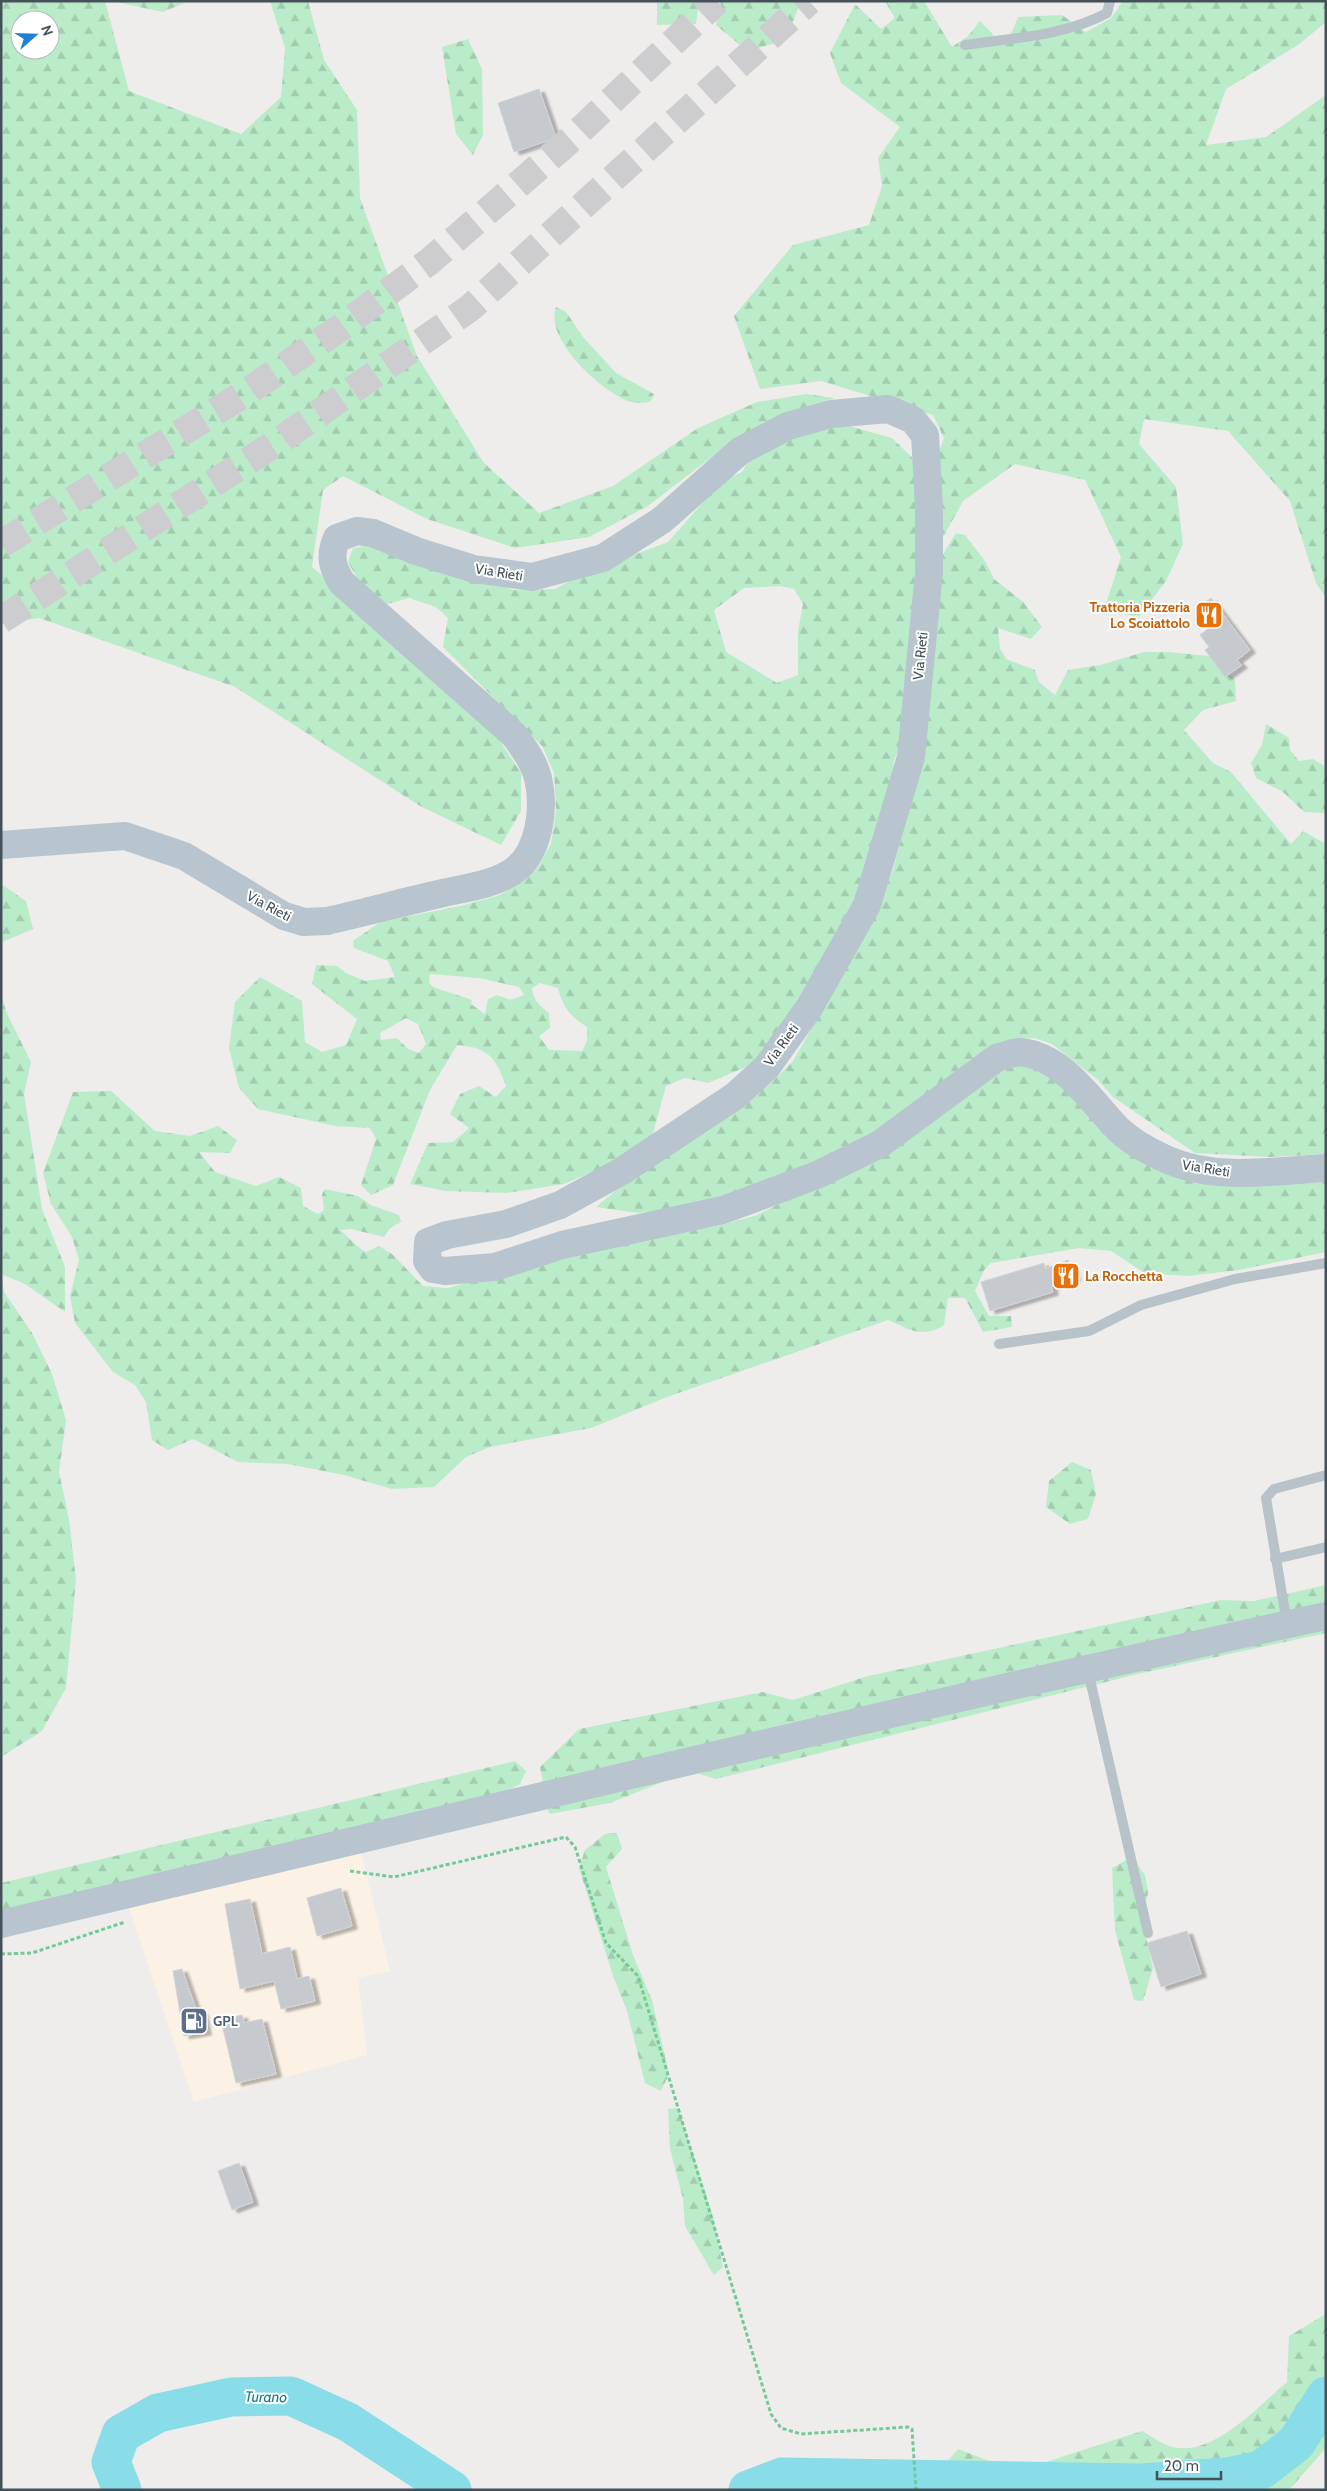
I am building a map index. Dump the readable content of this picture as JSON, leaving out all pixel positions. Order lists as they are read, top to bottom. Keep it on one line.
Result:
{"streets":{"street":["Via Rieti"]},"water":["Turano"],"places":{"restaurant":["Trattoria Pizzeria Lo Scoiattolo","La Rocchetta"],"fuel station":["GPL"]},"scale_bar":"20 m","north":"right"}
